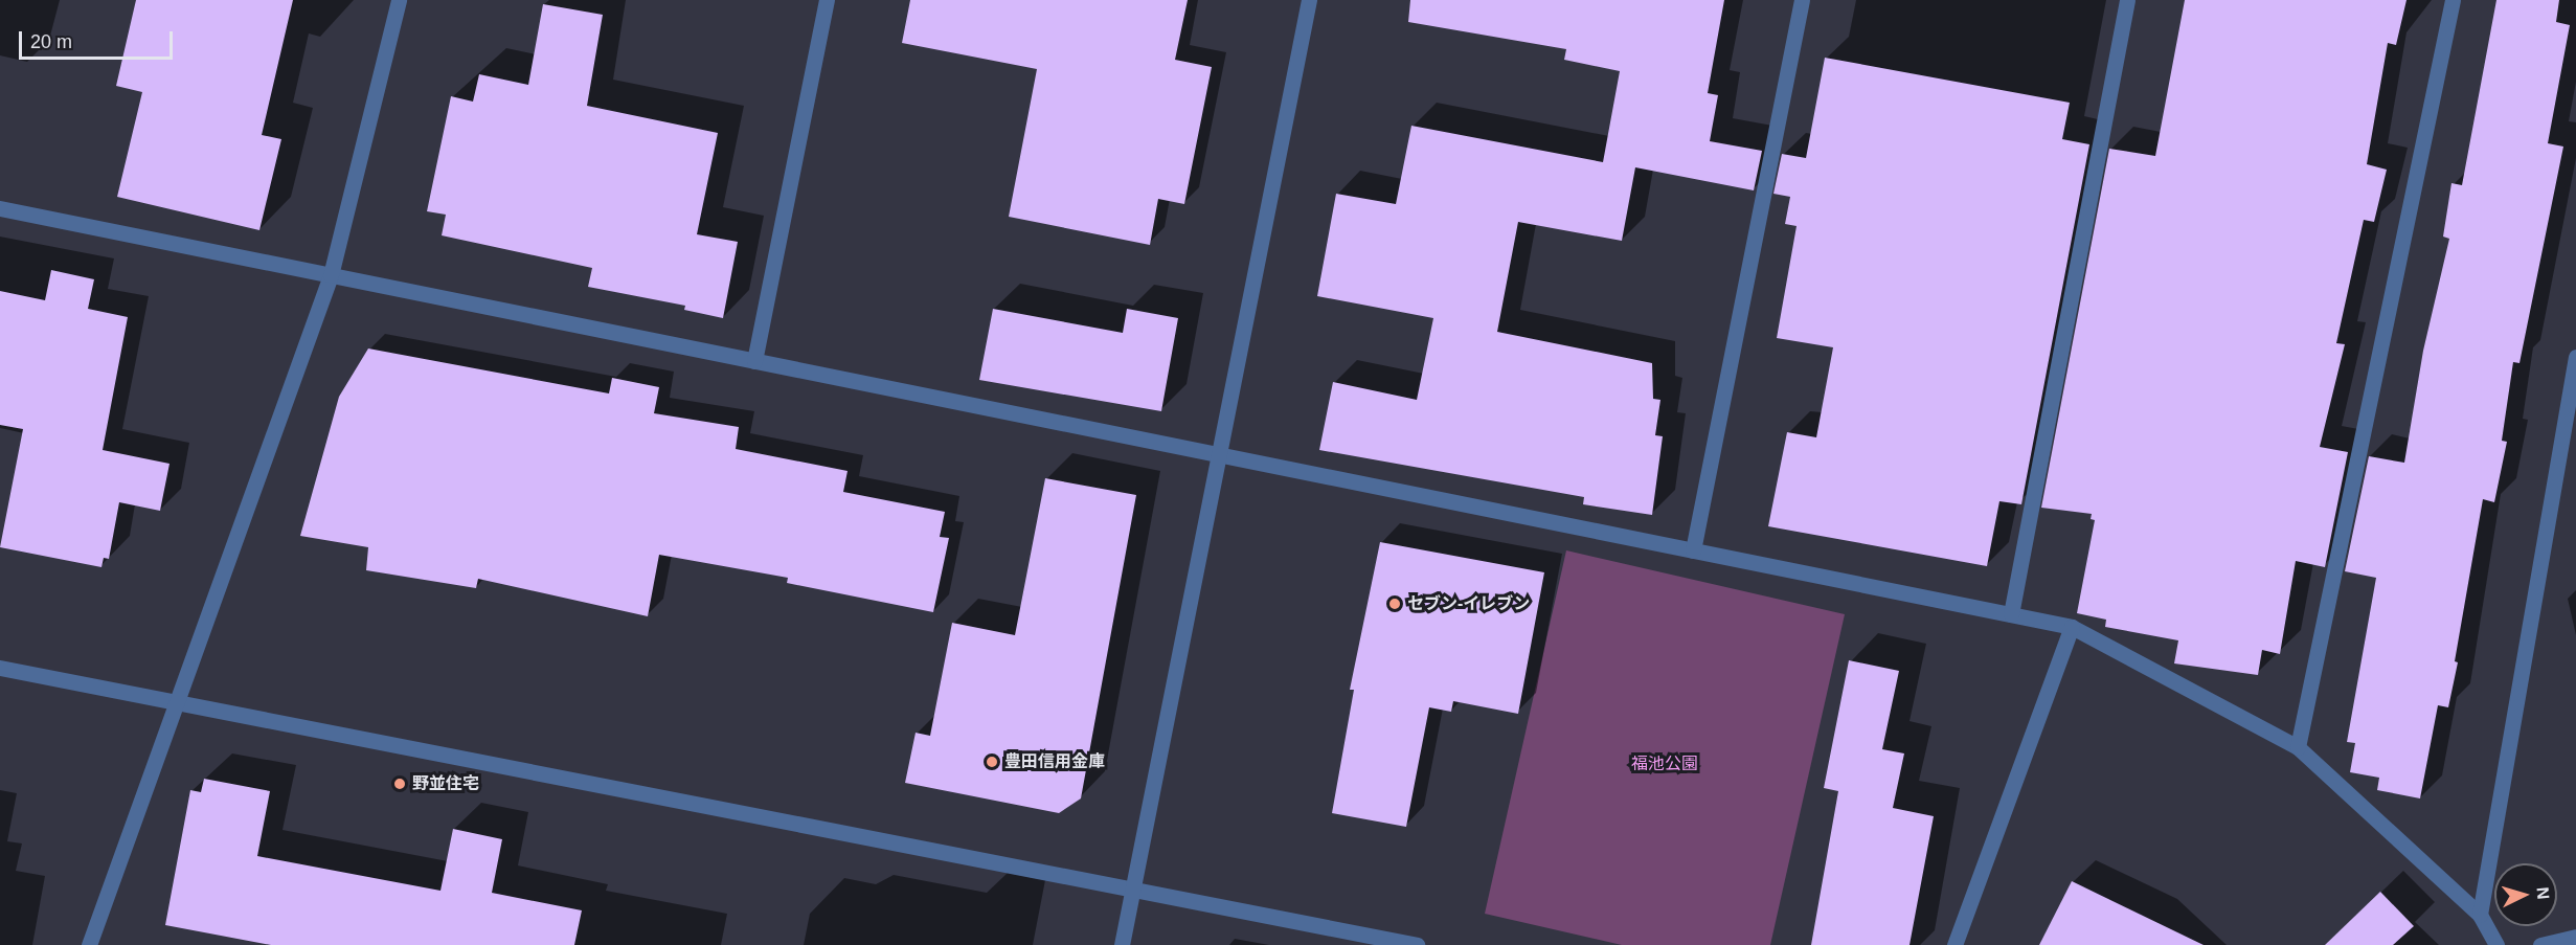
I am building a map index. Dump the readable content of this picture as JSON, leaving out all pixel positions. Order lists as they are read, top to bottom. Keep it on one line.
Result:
{"parks":["福池公園"],"places":["セブン-イレブン","豊田信用金庫","野並住宅"],"scale_bar":"20 m","north":"right"}
